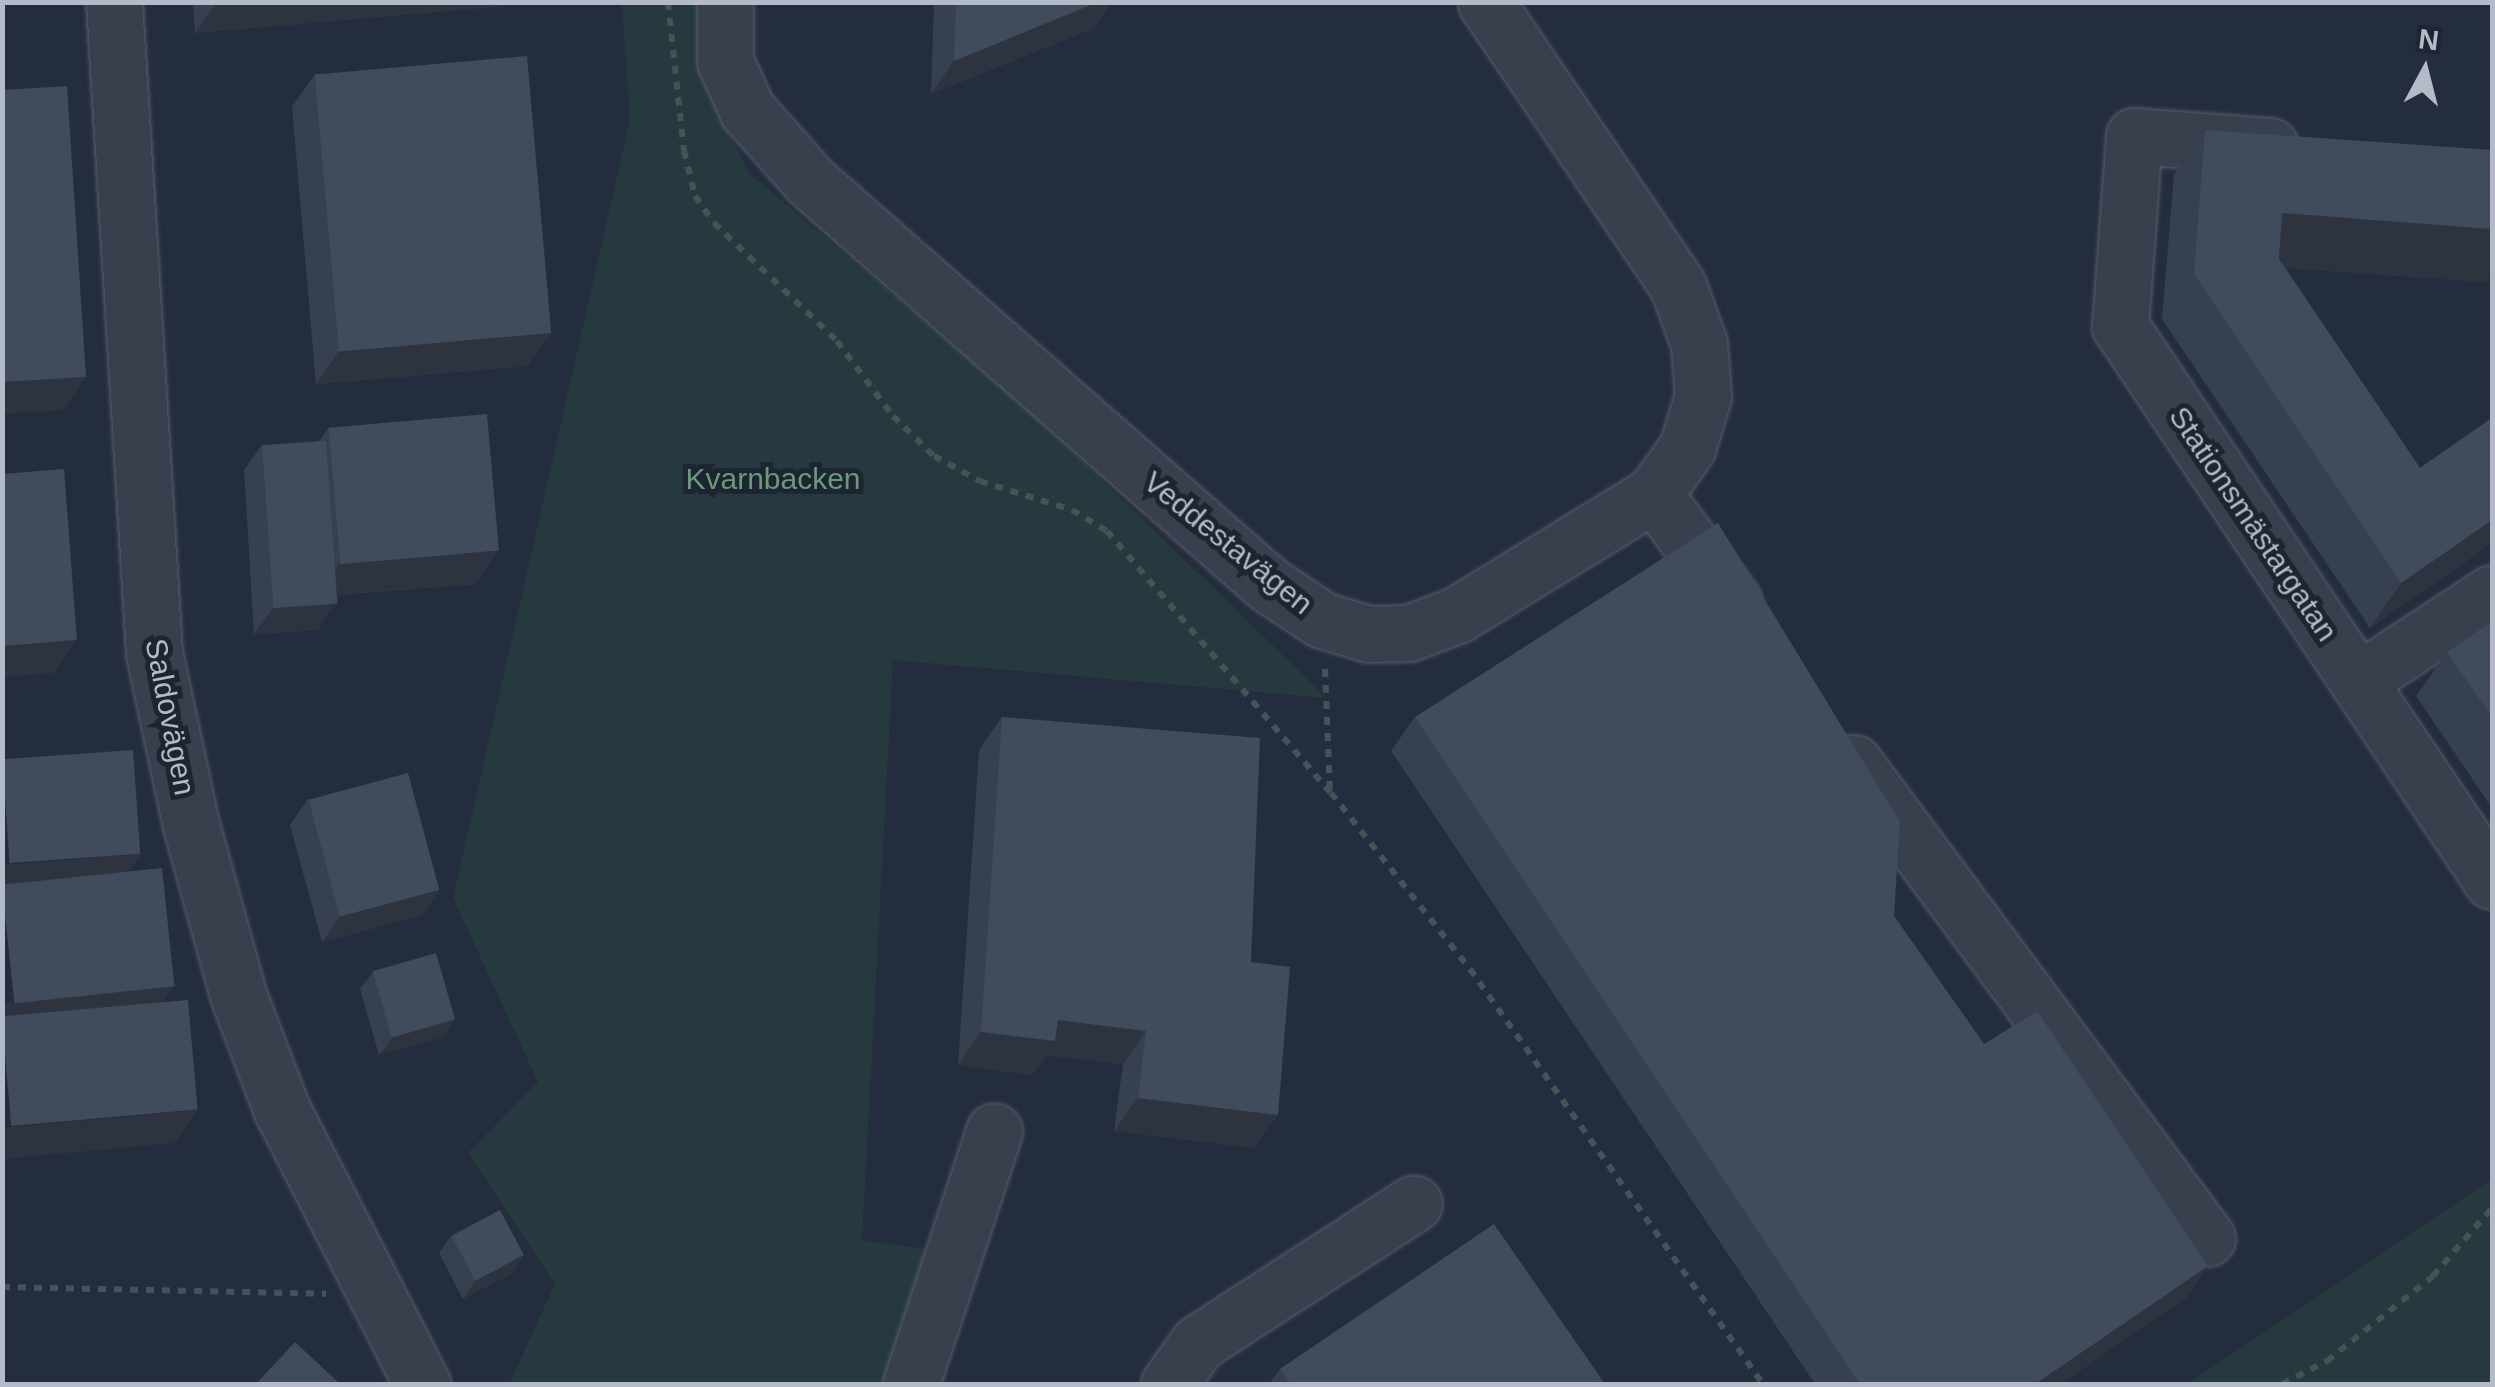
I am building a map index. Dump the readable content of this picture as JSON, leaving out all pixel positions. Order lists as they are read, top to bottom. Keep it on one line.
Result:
{"streets":{"street":["Stationsmästargatan","Veddestavägen","Saldovägen"]},"parks":["Kvarnbacken"],"north":"top"}
